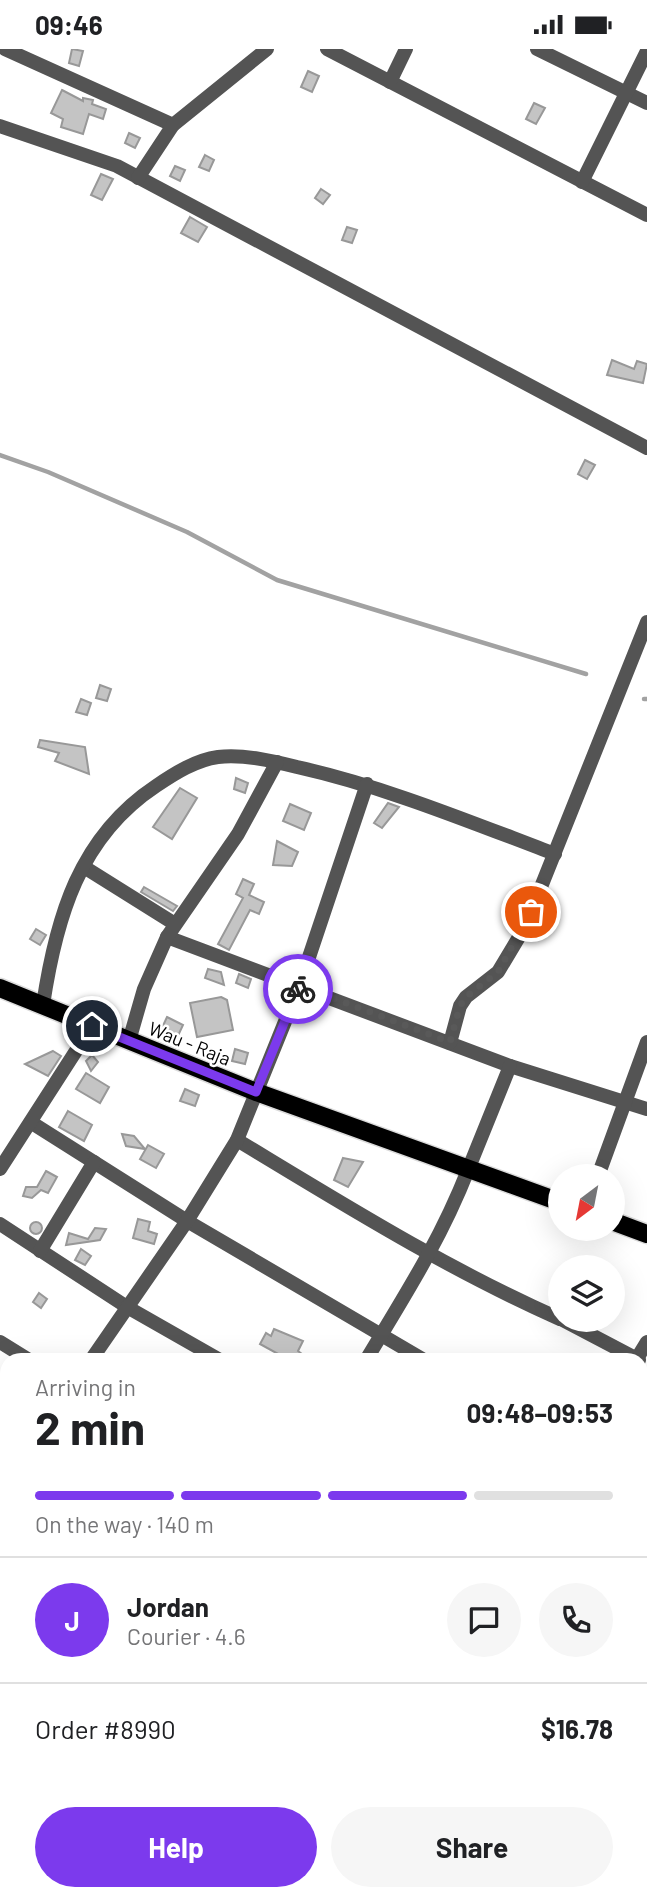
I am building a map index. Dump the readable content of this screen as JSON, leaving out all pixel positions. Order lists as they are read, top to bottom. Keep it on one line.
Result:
{"streets":{"main road":["Wau - Raja"]},"north":"bottom left","page":{"status":"09:46","heading":["2 min","Arriving in","09:48–09:53"],"panel":["Jordan","Courier · 4.6","Order #8990","$16.78"],"bar":"On the way · 140 m","round":"J","buttons":["Help","Share"]}}
